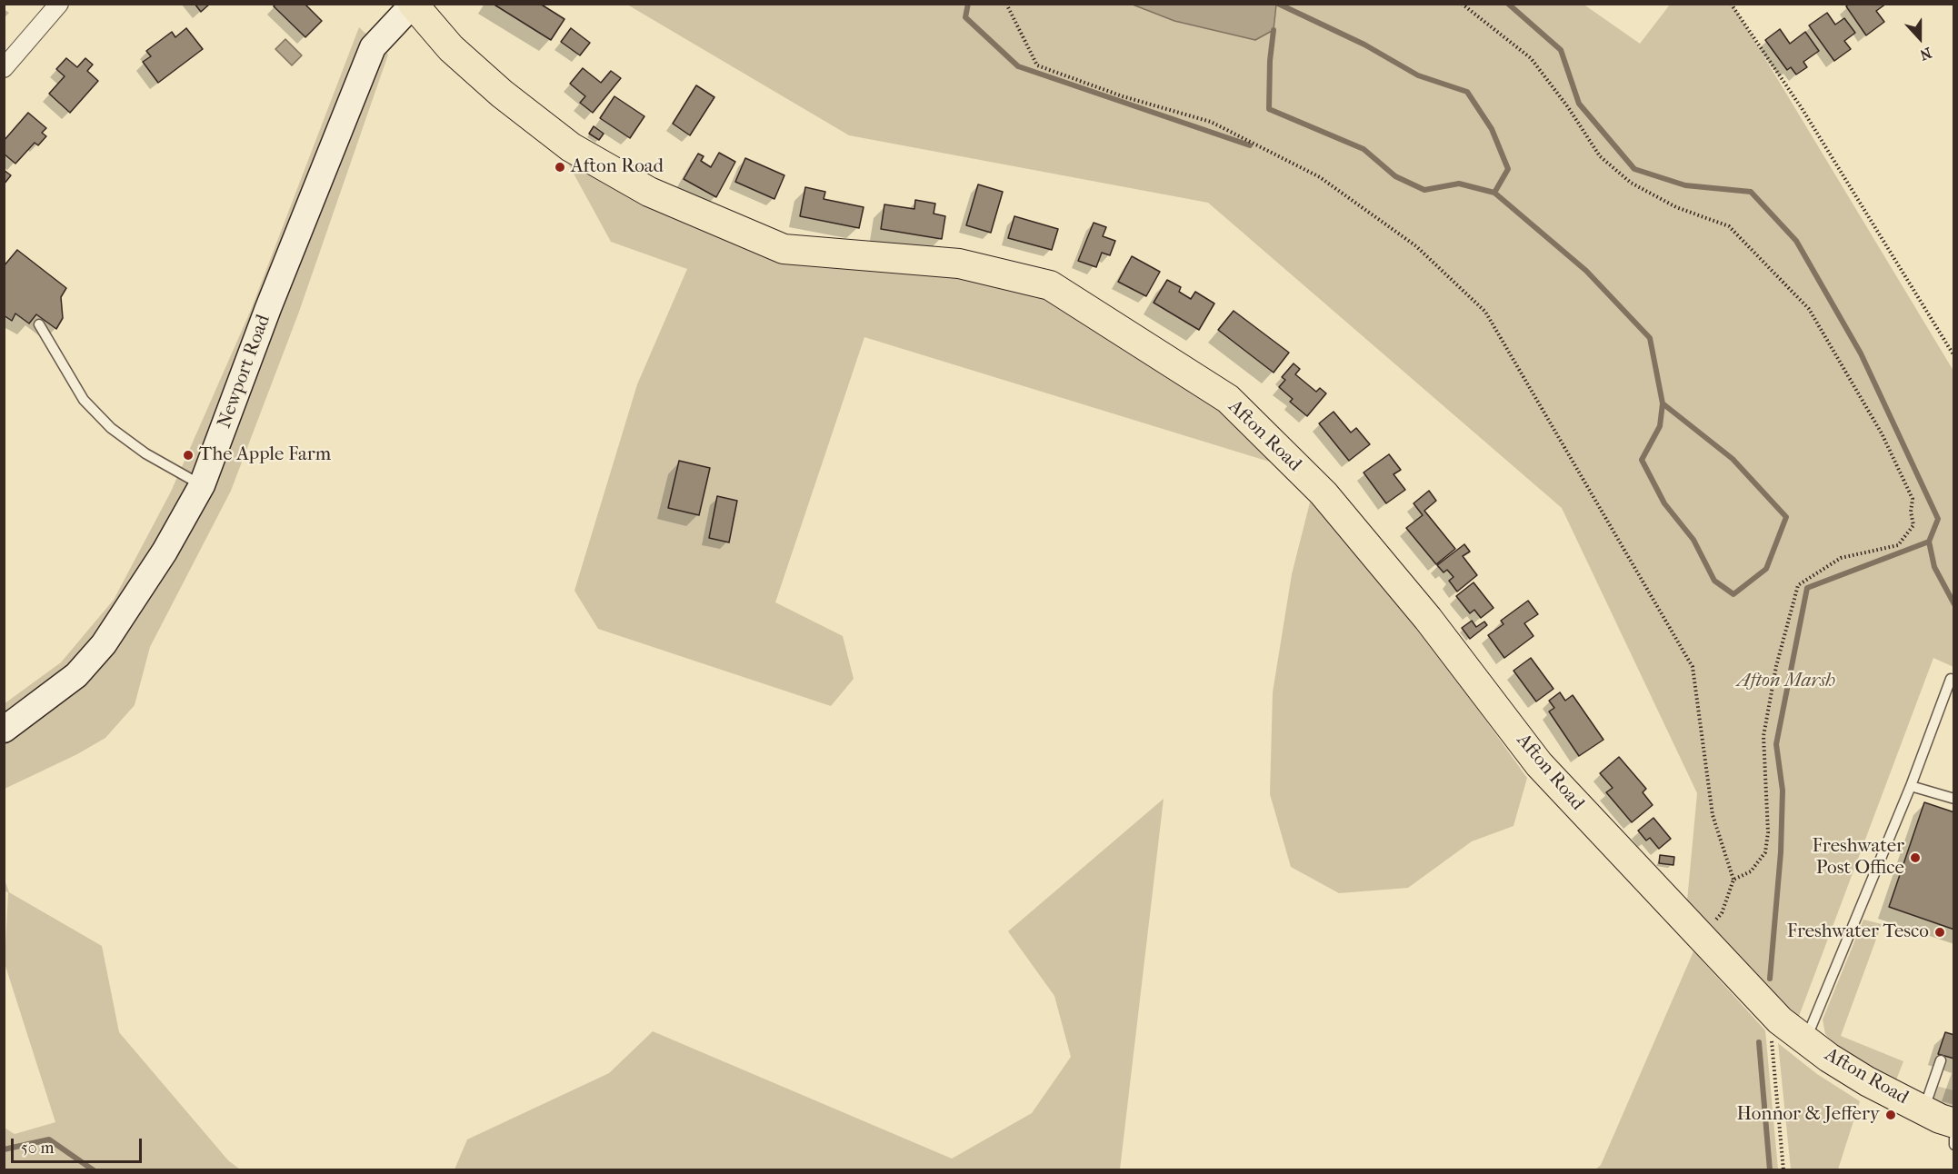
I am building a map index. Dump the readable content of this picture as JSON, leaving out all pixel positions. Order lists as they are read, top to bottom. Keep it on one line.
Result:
{"streets":{"main road":["Newport Road","Afton Road"]},"crossings":[["Newport Road","Afton Road"]],"parks":["Afton Marsh"],"places":["Afton Road","The Apple Farm","Freshwater Post Office","Freshwater Tesco","Honnor & Jeffery"],"scale_bar":"50 m","north":"bottom"}
